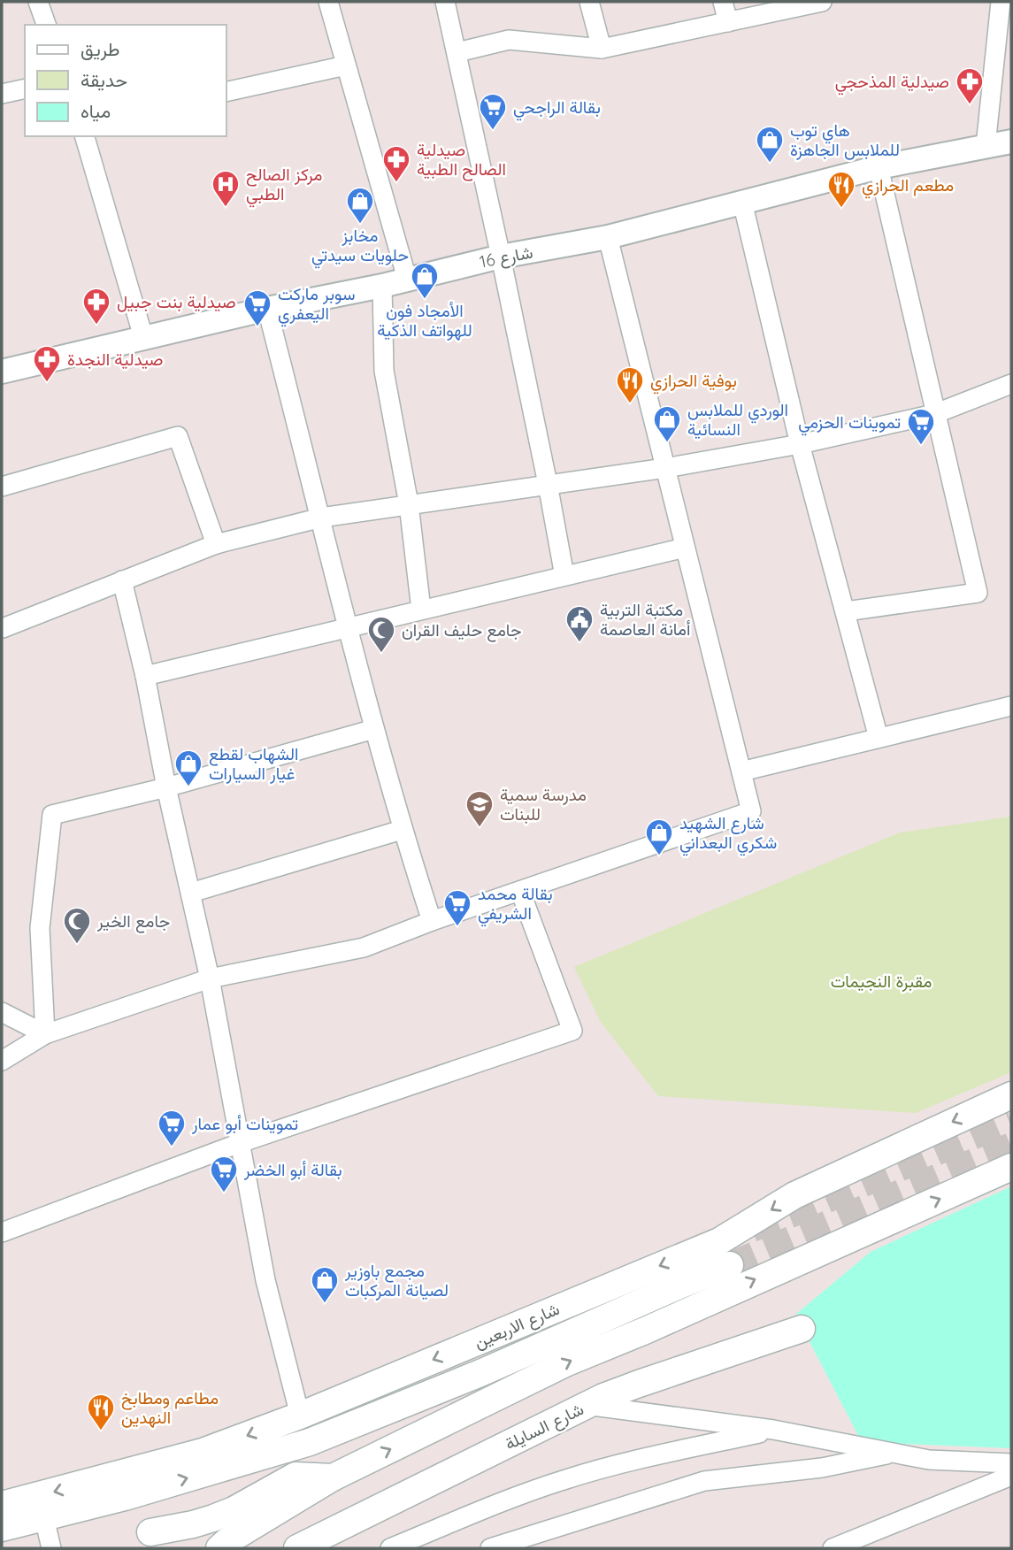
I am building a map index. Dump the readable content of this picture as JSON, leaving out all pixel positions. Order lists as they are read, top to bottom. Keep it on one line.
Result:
{"streets":{"main road":["شارع الاربعين","شارع السايلة"],"street":["شارع 16"]},"parks":["مقبرة النجيمات"],"places":{"pharmacy":["صيدلية المذحجي","صيدلية الصالح الطبية","صيدلية بنت جبيل","صيدلية النجدة"],"supermarket":["بقالة الراجحي","سوبر ماركت اليعفري","تموينات الحزمي","بقالة محمد الشريفي","تموينات أبو عمار","بقالة أبو الخضر"],"shop":["هاي توب للملابس الجاهزة","مخابز حلويات سيدتي","الأمجاد فون للهواتف الذكية","الوردي للملابس النسائية","الشهاب لقطع غيار السيارات","شارع الشهيد شكري البعداني","مجمع باوزير لصيانة المركبات"],"hospital":["مركز الصالح الطبي"],"restaurant":["مطعم الحرازي","بوفية الحرازي","مطاعم ومطابخ النهدين"],"public building":["مكتبة التربية أمانة العاصمة"],"mosque":["جامع حليف القران","جامع الخير"],"school or university":["مدرسة سمية للبنات"]},"legend":["طريق","حديقة","مياه"]}
